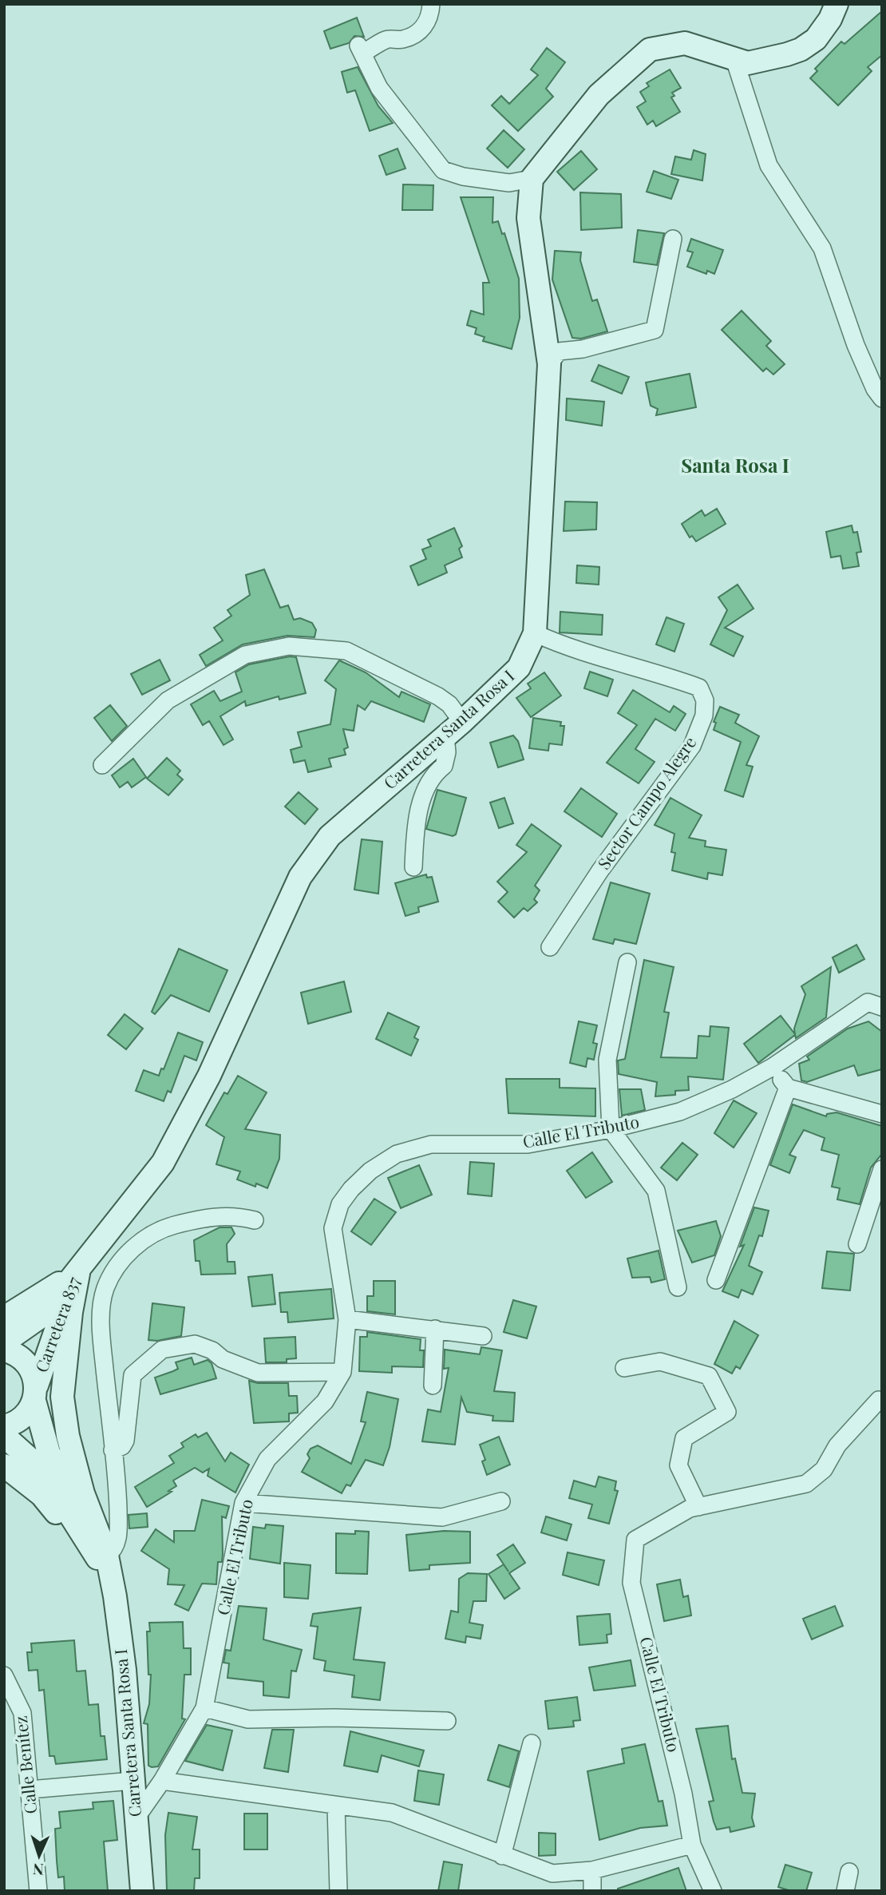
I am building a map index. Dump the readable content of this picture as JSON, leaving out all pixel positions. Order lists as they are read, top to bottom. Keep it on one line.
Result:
{"streets":{"street":["Carretera Santa Rosa I","Sector Campo Alegre","Calle El Tributo","Carretera 837","Calle Benítez"]},"crossings":[["Carretera Santa Rosa I","Sector Campo Alegre"],["Carretera Santa Rosa I","Calle El Tributo"],["Carretera Santa Rosa I","Carretera 837"]],"districts":["Santa Rosa I"],"north":"bottom"}
